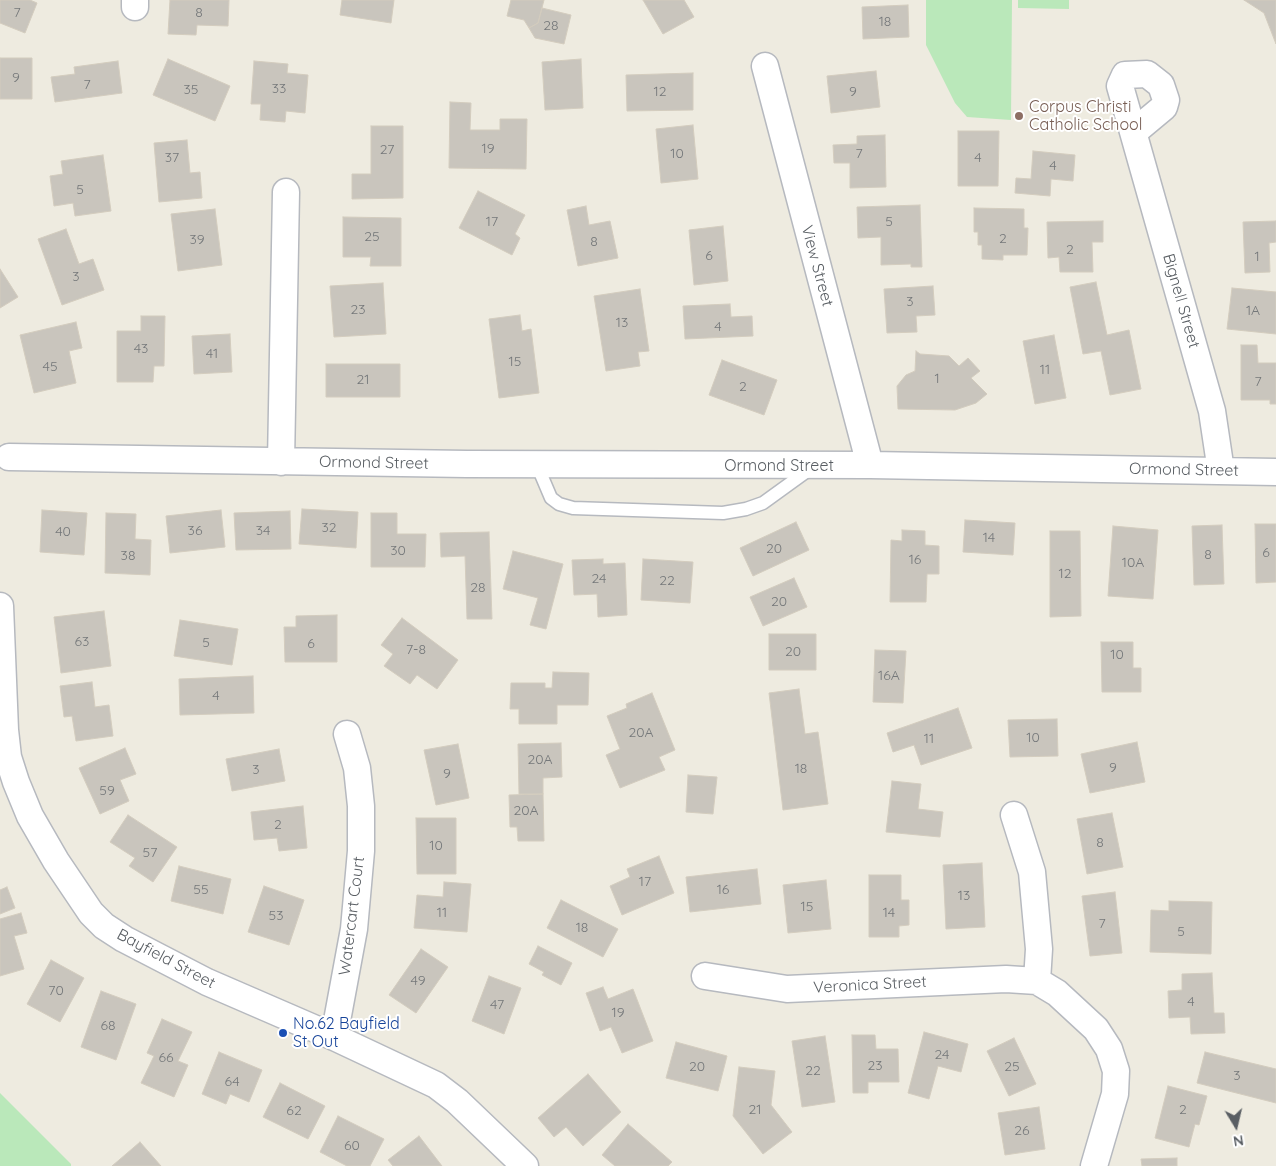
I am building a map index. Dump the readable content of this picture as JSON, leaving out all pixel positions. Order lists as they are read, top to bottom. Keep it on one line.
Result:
{"streets":{"street":["View Street","Bignell Street","Ormond Street","Watercart Court","Bayfield Street","Veronica Street"]},"crossings":[["View Street","Ormond Street"],["Bignell Street","Ormond Street"],["Watercart Court","Bayfield Street"]],"places":["Corpus Christi Catholic School","No.62 Bayfield St Out"],"house_numbers":["7","8","18","28","9","7","33","35","12","9","19","27","10","7","37","4","4","5","17","5","25","2","39","8","2","6","1","3","3","23","1A","13","4","43","41","15","45","11","1","21","7","2","32","36","34","40","14","20","30","6","8","38","16","10A","12","24","22","28","20","63","5","6","7-8","20","10","16A","4","20A","10","11","20A","9","18","3","9","59","20A","2","8","10","57","17","55","16","13","15","11","14","53","7","18","5","49","70","4","47","19","68","24","66","23","20","25","22","3","64","21","2","62","26","60"],"north":"bottom"}
